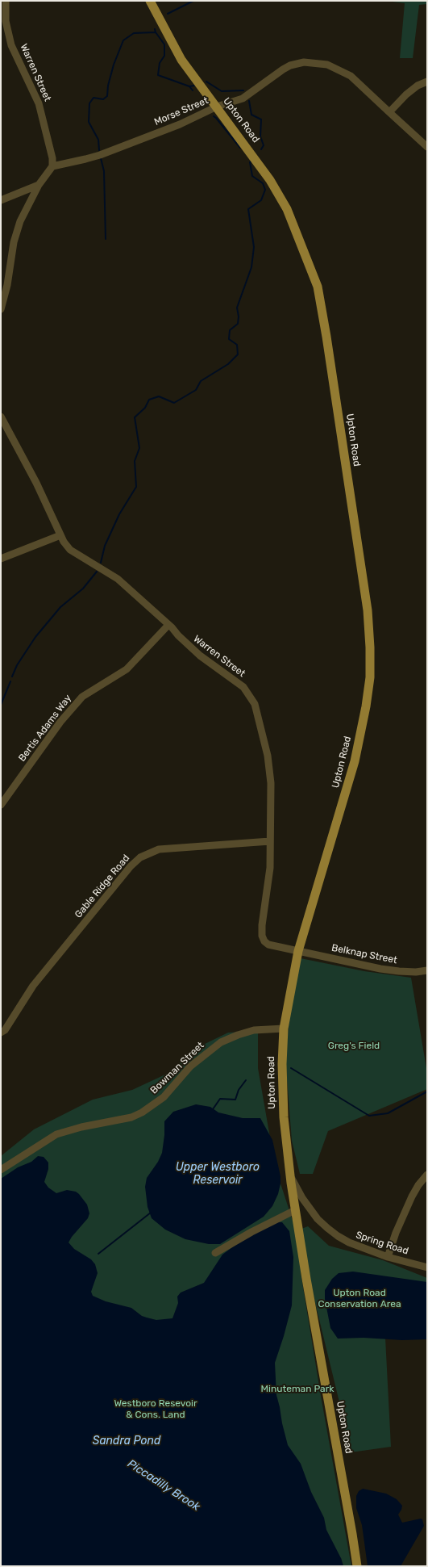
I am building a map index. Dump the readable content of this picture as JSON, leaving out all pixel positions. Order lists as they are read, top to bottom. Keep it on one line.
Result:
{"streets":{"main road":["Upton Road"],"street":["Warren Street","Morse Street","Bertis Adams Way","Gable Ridge Road","Belknap Street","Bowman Street","Spring Road"]},"crossings":[["Warren Street","Morse Street"],["Warren Street","Upton Road"],["Warren Street","Bertis Adams Way"],["Warren Street","Gable Ridge Road"],["Warren Street","Belknap Street"],["Morse Street","Upton Road"],["Upton Road","Belknap Street"],["Upton Road","Bowman Street"],["Upton Road","Spring Road"]],"water":["Upper Westboro Reservoir","Sandra Pond","Piccadilly Brook"],"parks":["Greg's Field","Upton Road Conservation Area","Minuteman Park","Westboro Resevoir & Cons. Land"]}
